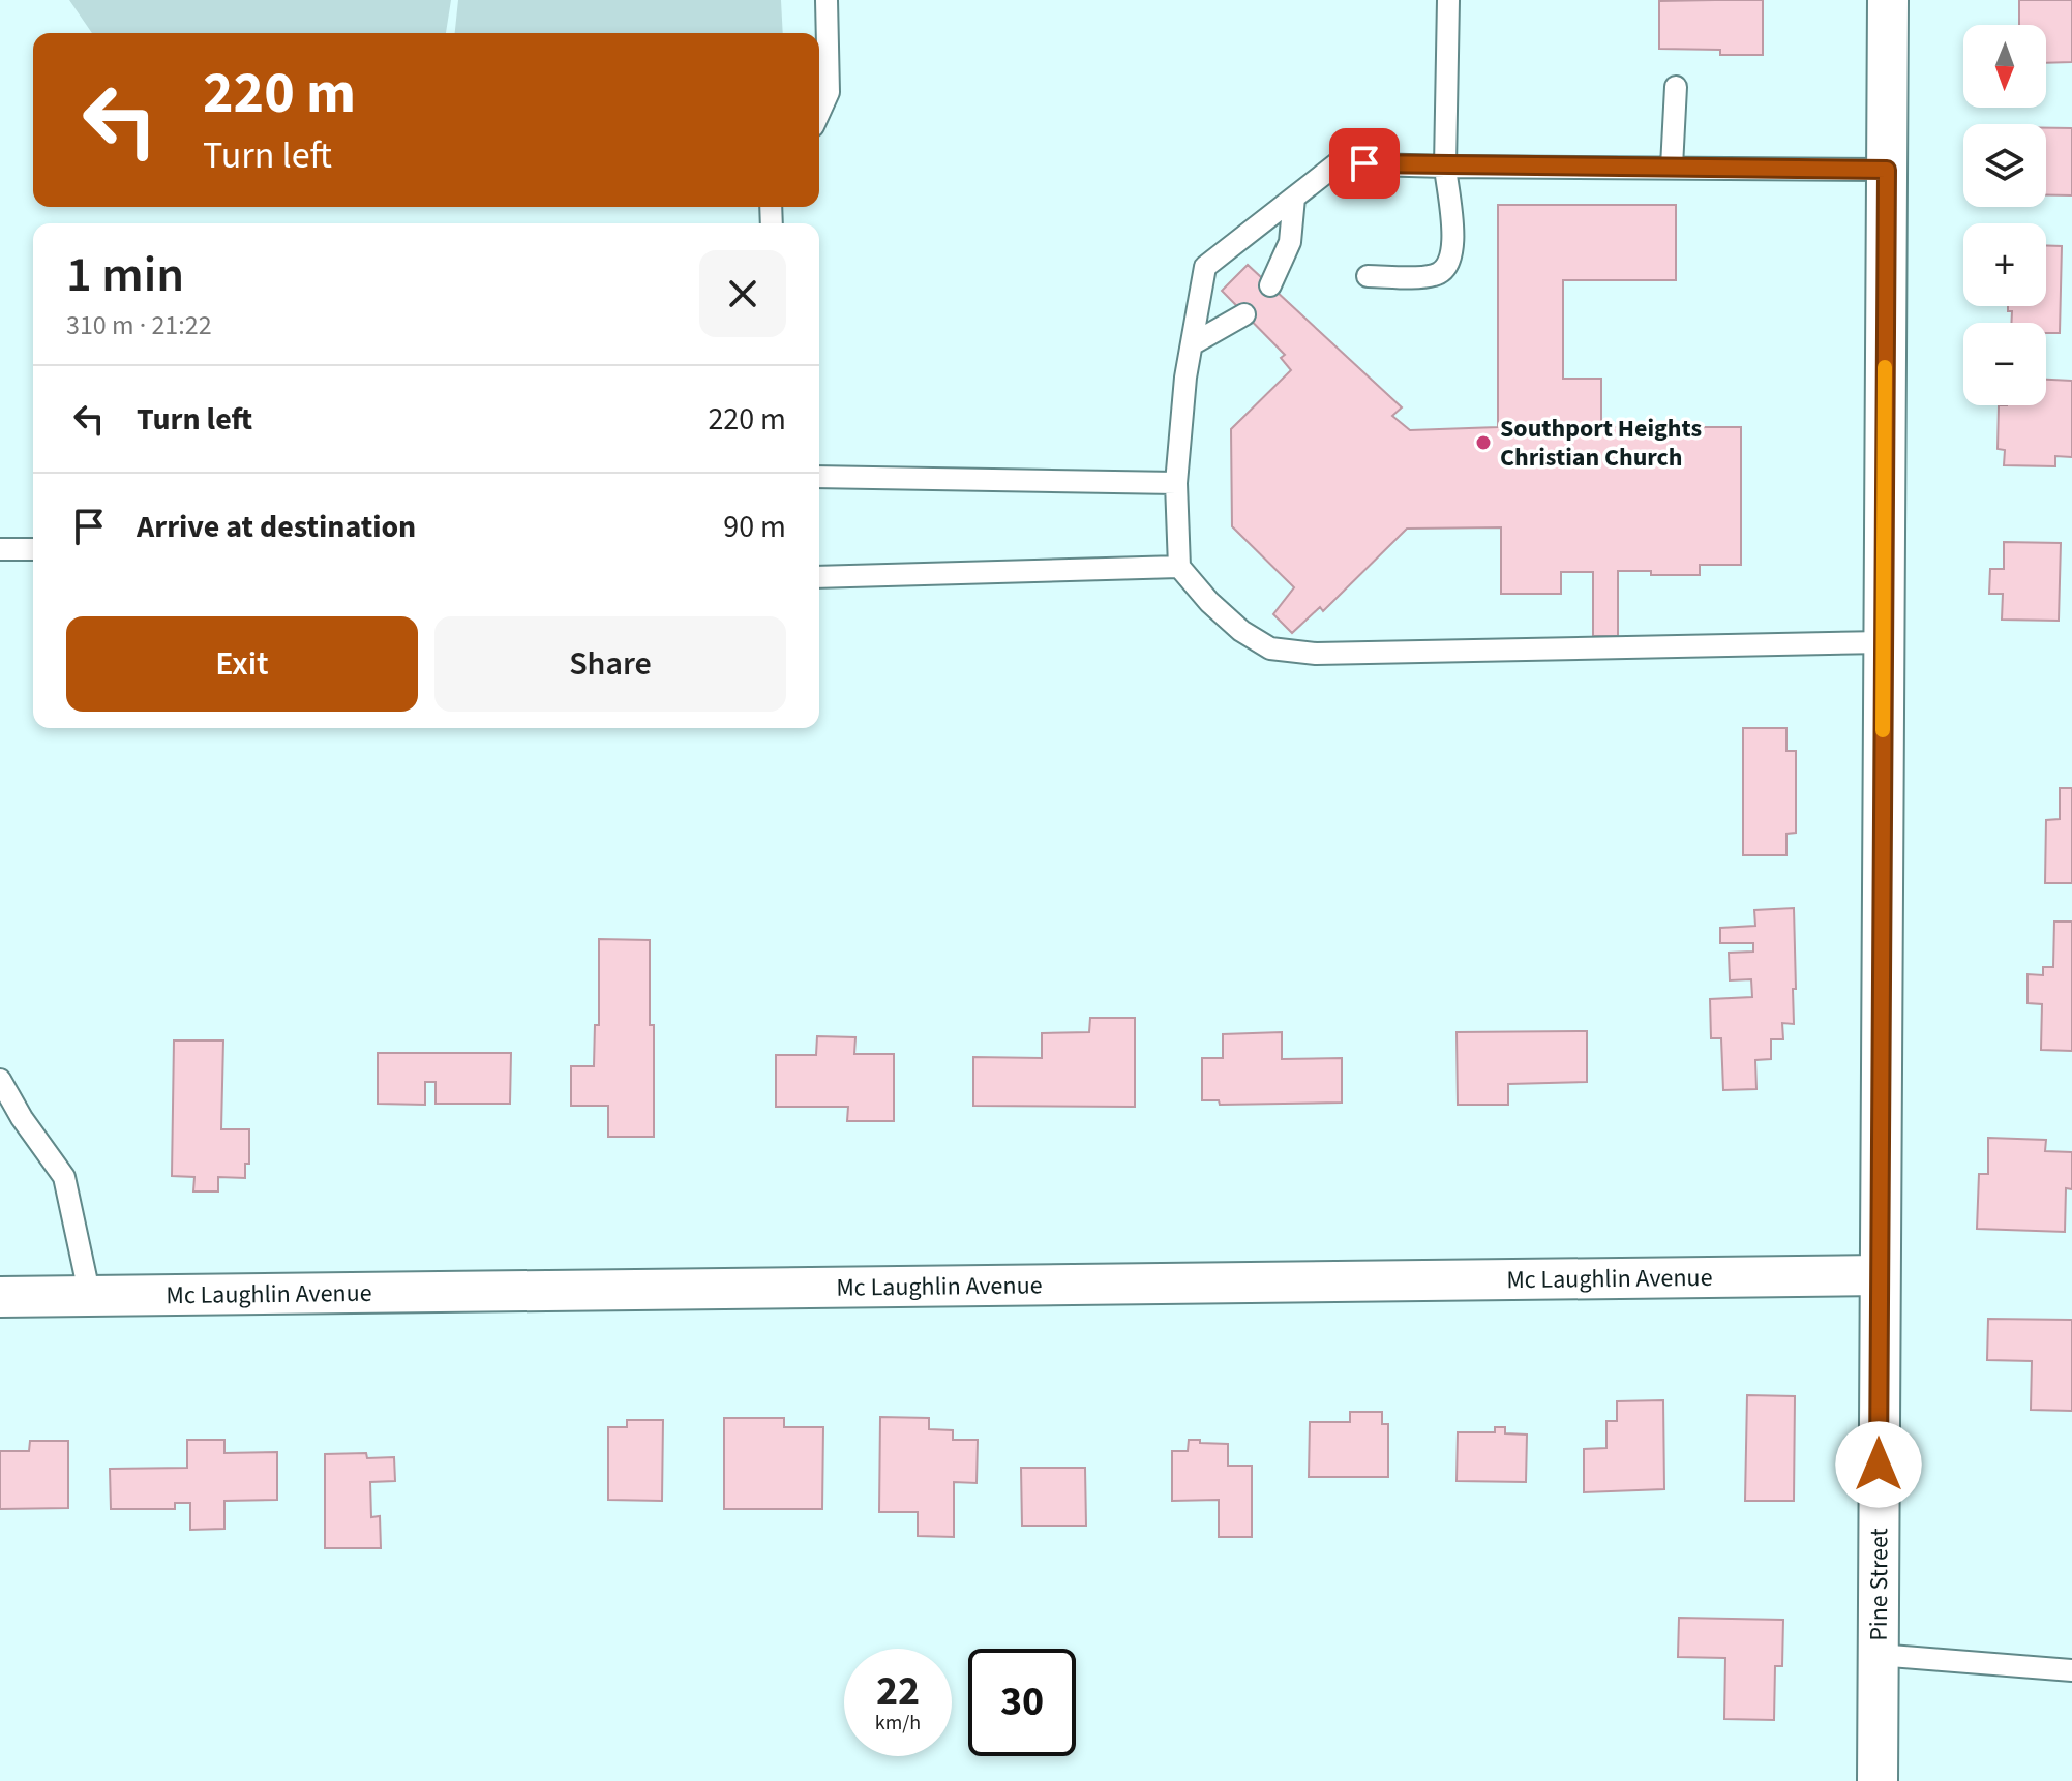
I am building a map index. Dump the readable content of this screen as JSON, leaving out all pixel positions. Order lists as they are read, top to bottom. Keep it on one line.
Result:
{"streets":{"street":["Mc Laughlin Avenue","Pine Street"]},"crossings":[["Mc Laughlin Avenue","Pine Street"]],"places":["Southport Heights Christian Church"],"north":"bottom","page":{"map_buttons":["+","−"],"turn":["220 m","Turn left"],"heading":["1 min","310 m · 21:22"],"list":[{"name":"Turn left","value":"220 m"},{"name":"Arrive at destination","value":"90 m"}],"buttons":["Exit","Share"],"speed":"22 km/h","limit":"30"}}
